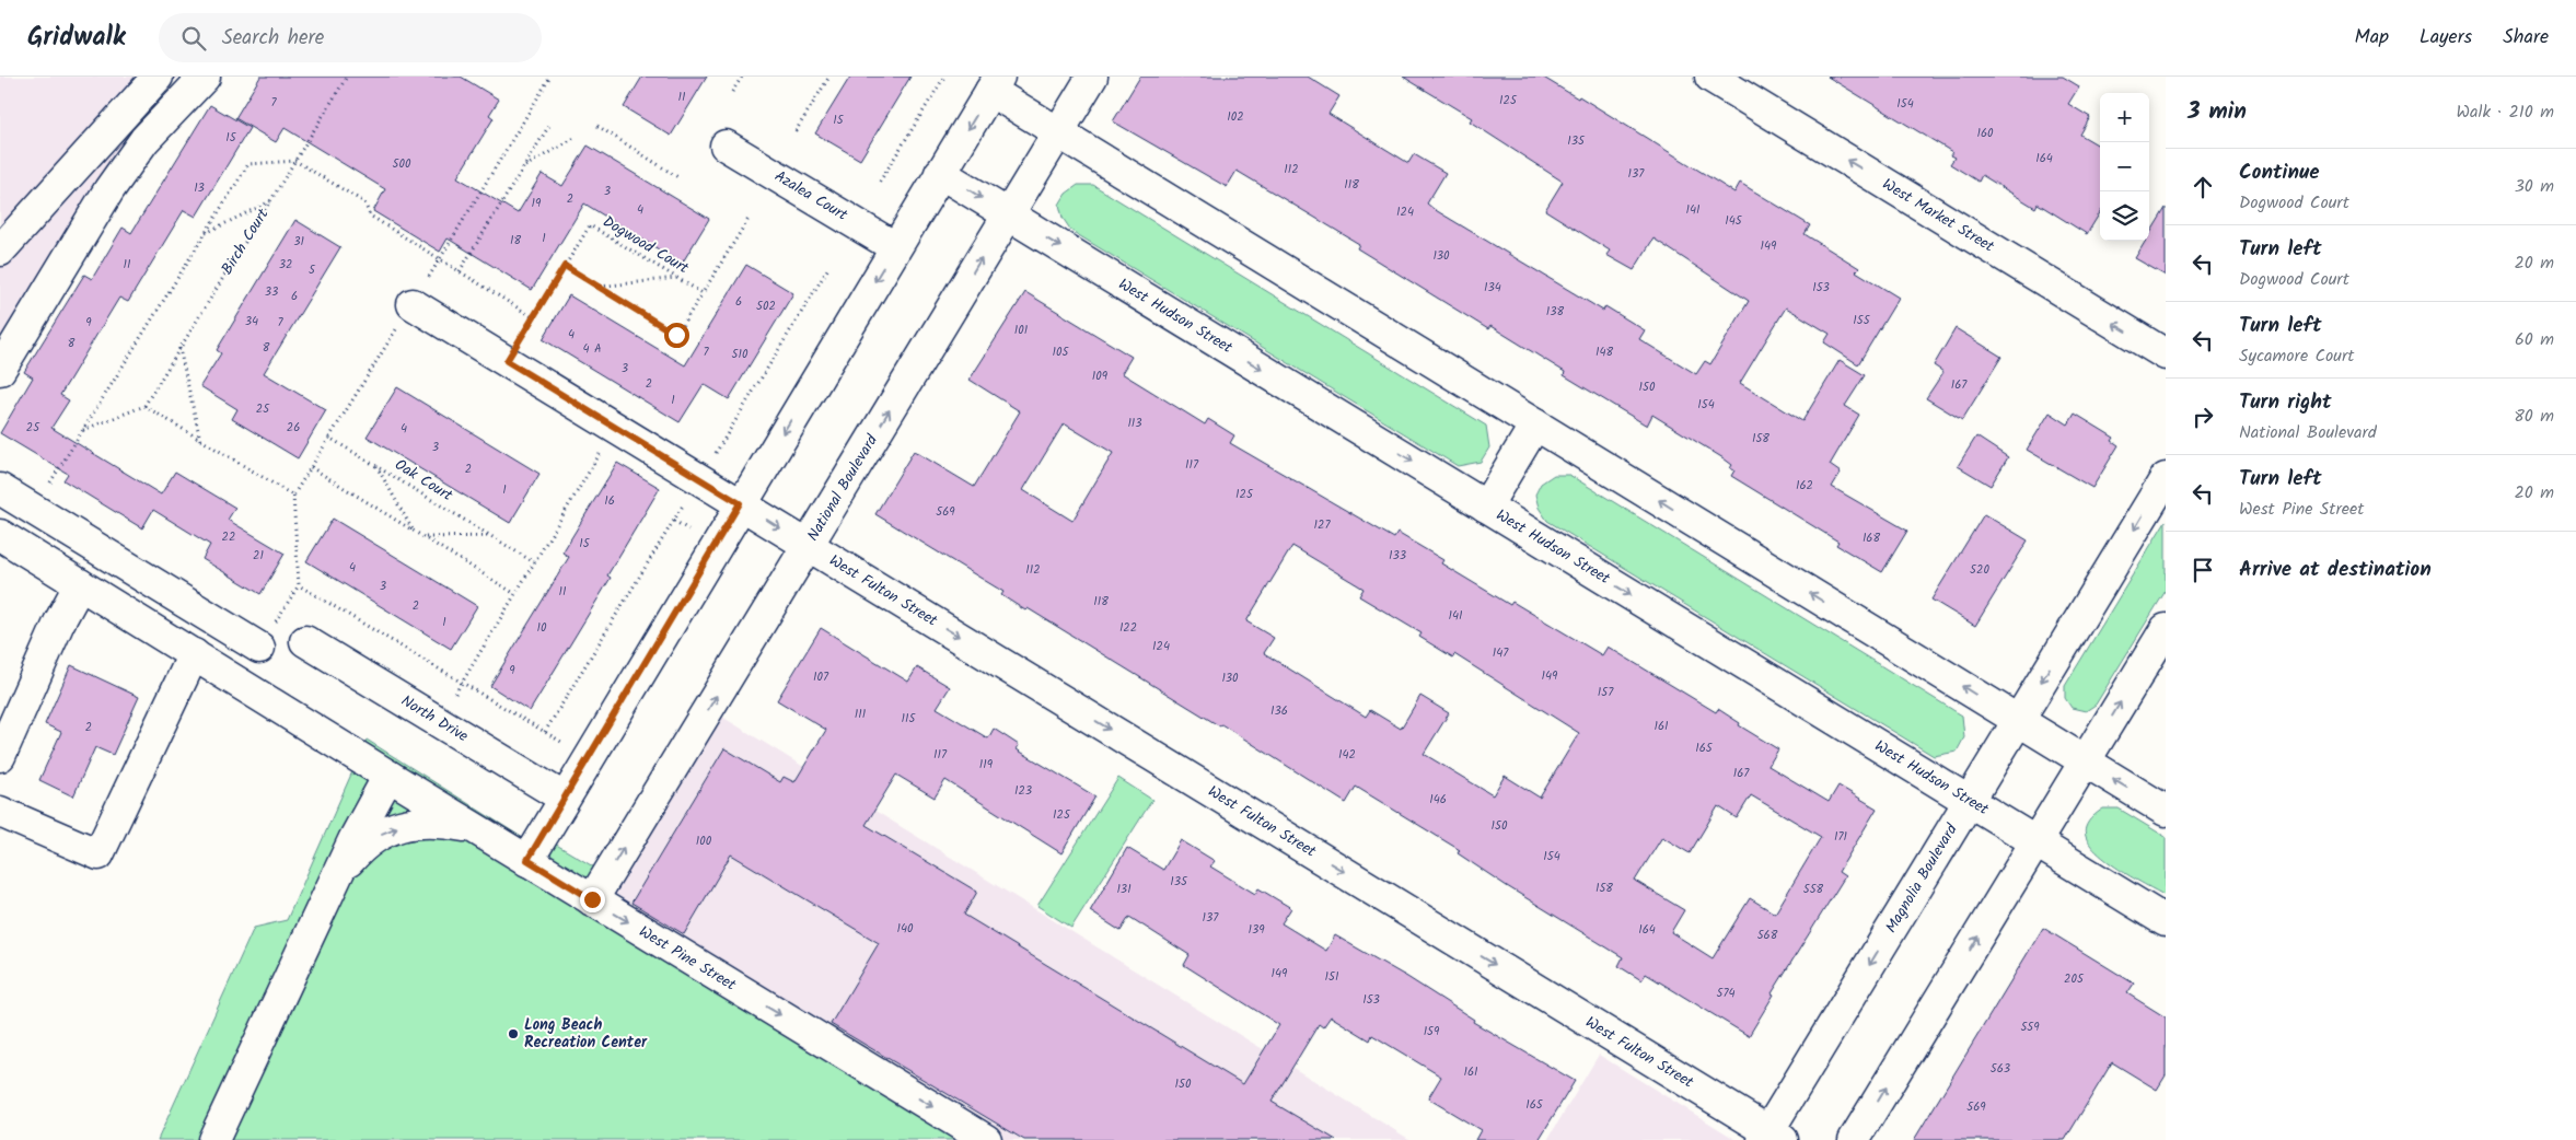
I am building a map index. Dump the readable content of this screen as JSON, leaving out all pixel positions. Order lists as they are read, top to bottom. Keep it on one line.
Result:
{"streets":{"street":["Azalea Court","West Market Street","West Hudson Street","National Boulevard","West Fulton Street","North Drive","Magnolia Boulevard","West Pine Street"],"path":["Birch Court","Dogwood Court","Oak Court"]},"crossings":[["Dogwood Court","West Fulton Street"],["West Hudson Street","National Boulevard"],["West Hudson Street","Magnolia Boulevard"],["National Boulevard","West Fulton Street"],["National Boulevard","West Pine Street"],["West Fulton Street","Magnolia Boulevard"]],"one_way":["West Market Street","West Fulton Street","West Pine Street"],"places":["Long Beach Recreation Center"],"house_numbers":["11","125","7","154","102","15","160","15","135","164","500","112","137","118","13","3","2","19","4","141","124","145","1","18","31","149","130","11","32","5","134","153","33","6","6","502","138","155","34","9","7","101","4","8","8","4 A","7","105","148","510","3","109","2","167","150","1","154","25","113","25","26","4","158","3","117","2","162","1","125","16","569","127","22","168","15","21","133","4","112","520","3","11","118","2","141","1","10","122","124","147","9","149","107","130","157","136","111","115","161","2","165","117","142","119","167","123","146","125","150","171","100","154","135","158","131","558","137","140","139","164","568","149","151","205","574","153","559","159","563","161","150","165","569"],"page":{"header":"Gridwalk","search":"Search here","nav":["Map","Layers","Share"],"heading":["3 min","Walk · 210 m"],"map_buttons":["+","−"],"list":[["Continue","Dogwood Court","30 m"],["Turn left","Dogwood Court","20 m"],["Turn left","Sycamore Court","60 m"],["Turn right","National Boulevard","80 m"],["Turn left","West Pine Street","20 m"],"Arrive at destination"]}}
